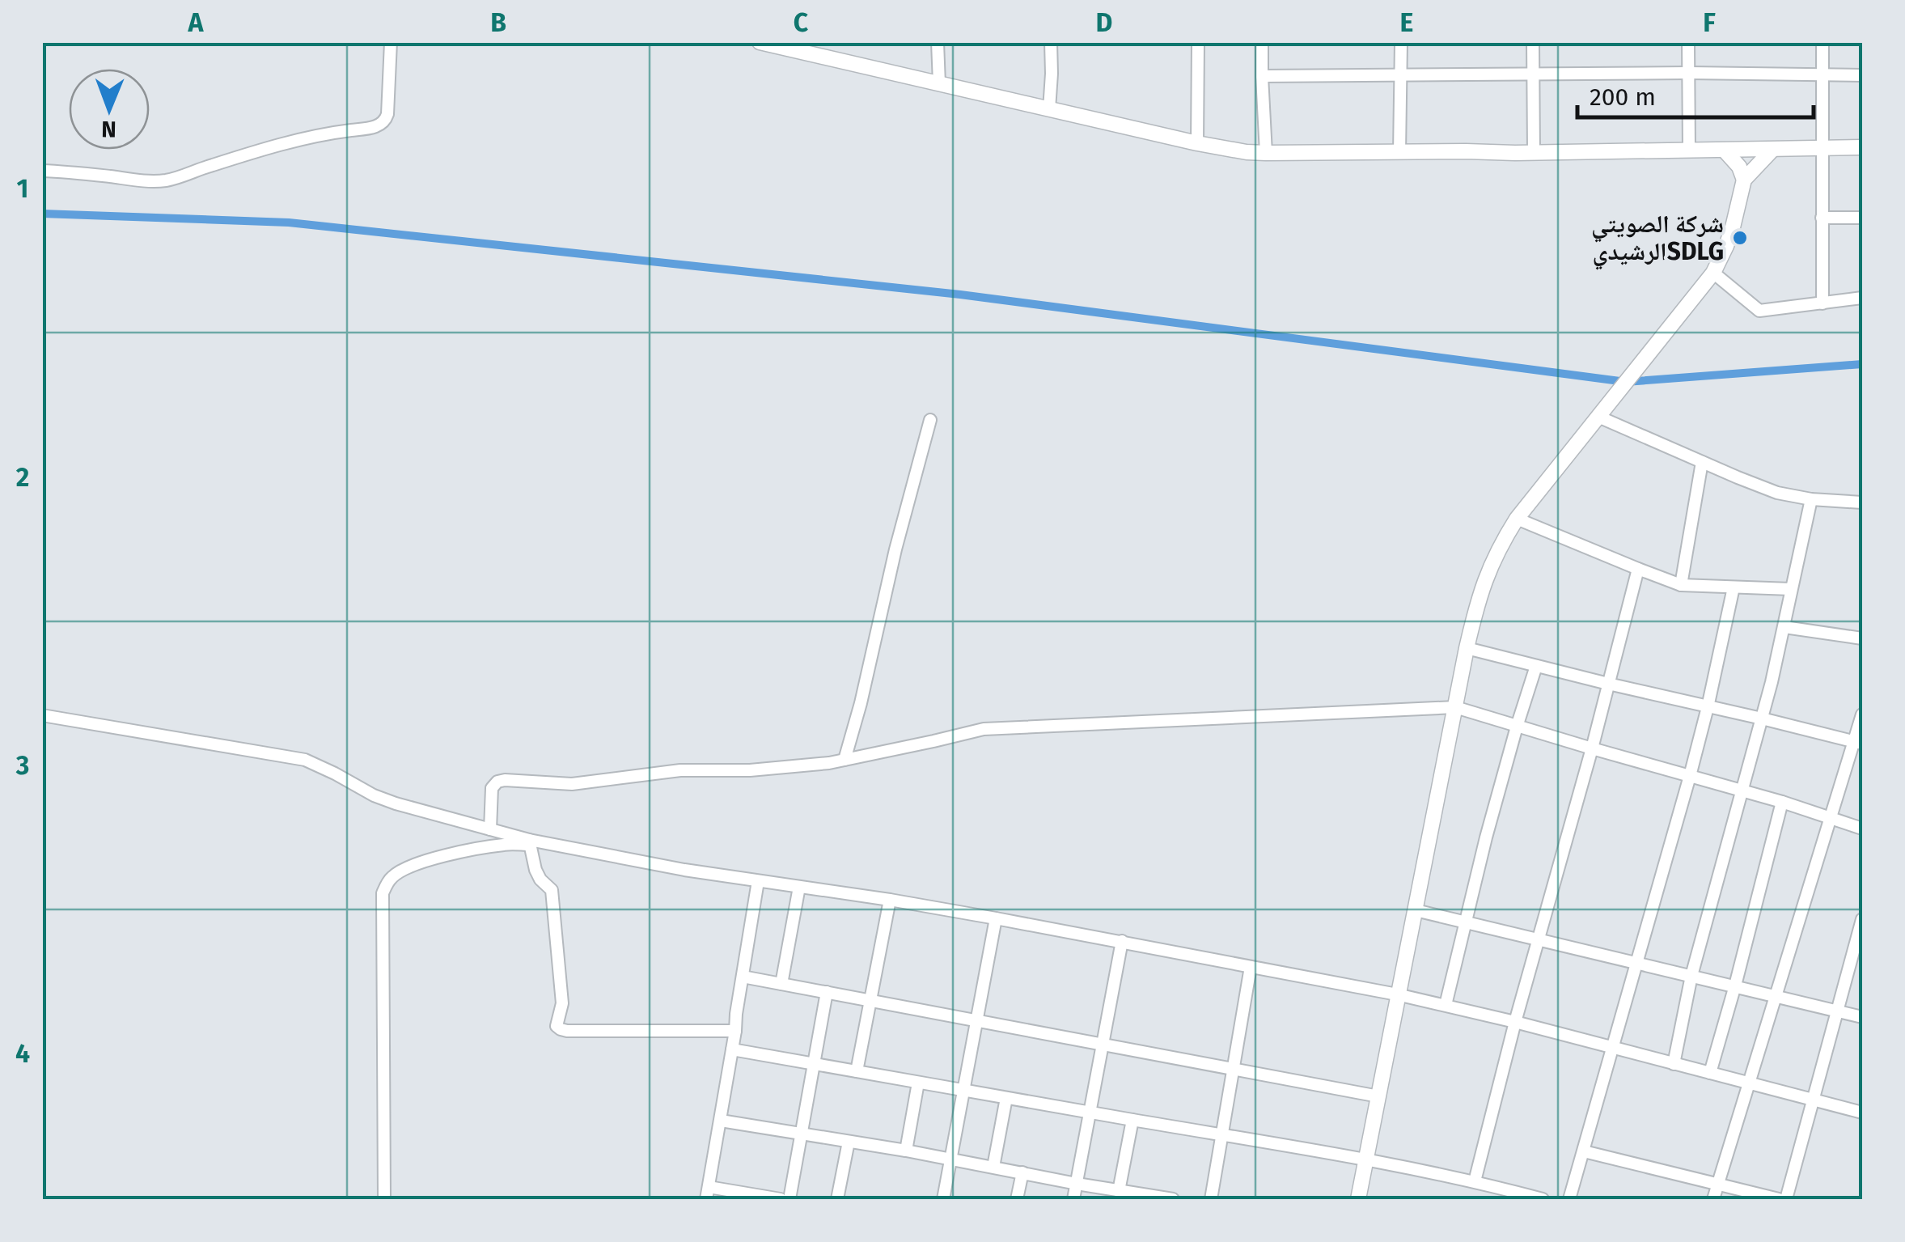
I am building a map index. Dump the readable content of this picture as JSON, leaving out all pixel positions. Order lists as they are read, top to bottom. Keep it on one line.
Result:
{"places":["شركة الصويتي الرشيديSDLG"],"scale_bar":"200 m","north":"bottom","grid":{"columns":["A","B","C","D","E","F"],"rows":["1","2","3","4"]}}
